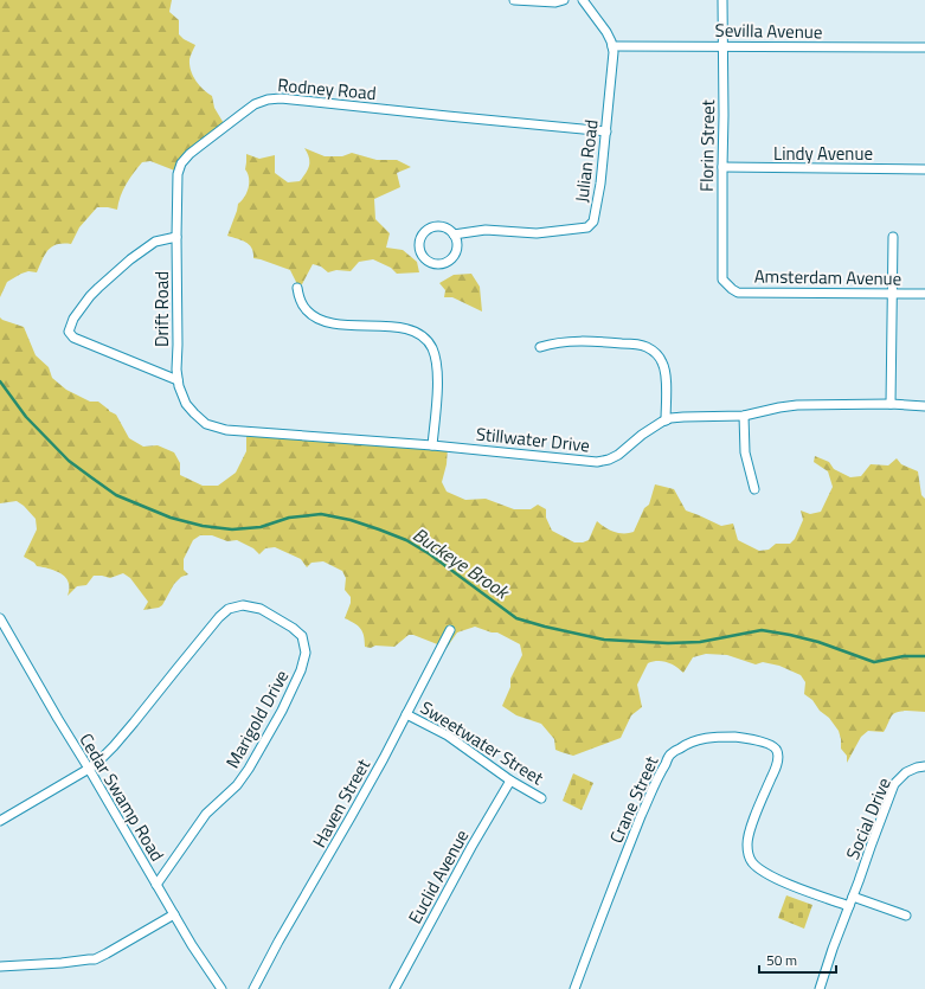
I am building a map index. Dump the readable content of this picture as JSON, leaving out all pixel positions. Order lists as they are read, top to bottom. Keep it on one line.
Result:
{"streets":{"street":["Sevilla Avenue","Rodney Road","Florin Street","Lindy Avenue","Julian Road","Amsterdam Avenue","Drift Road","Stillwater Drive","Marigold Drive","Sweetwater Street","Cedar Swamp Road","Crane Street","Haven Street","Social Drive","Euclid Avenue"]},"crossings":[["Sevilla Avenue","Florin Street"],["Sevilla Avenue","Julian Road"],["Rodney Road","Julian Road"],["Rodney Road","Drift Road"],["Florin Street","Lindy Avenue"],["Florin Street","Amsterdam Avenue"],["Drift Road","Stillwater Drive"],["Marigold Drive","Cedar Swamp Road"],["Sweetwater Street","Haven Street"],["Sweetwater Street","Euclid Avenue"],["Crane Street","Social Drive"]],"water":["Buckeye Brook"],"scale_bar":"50 m"}
